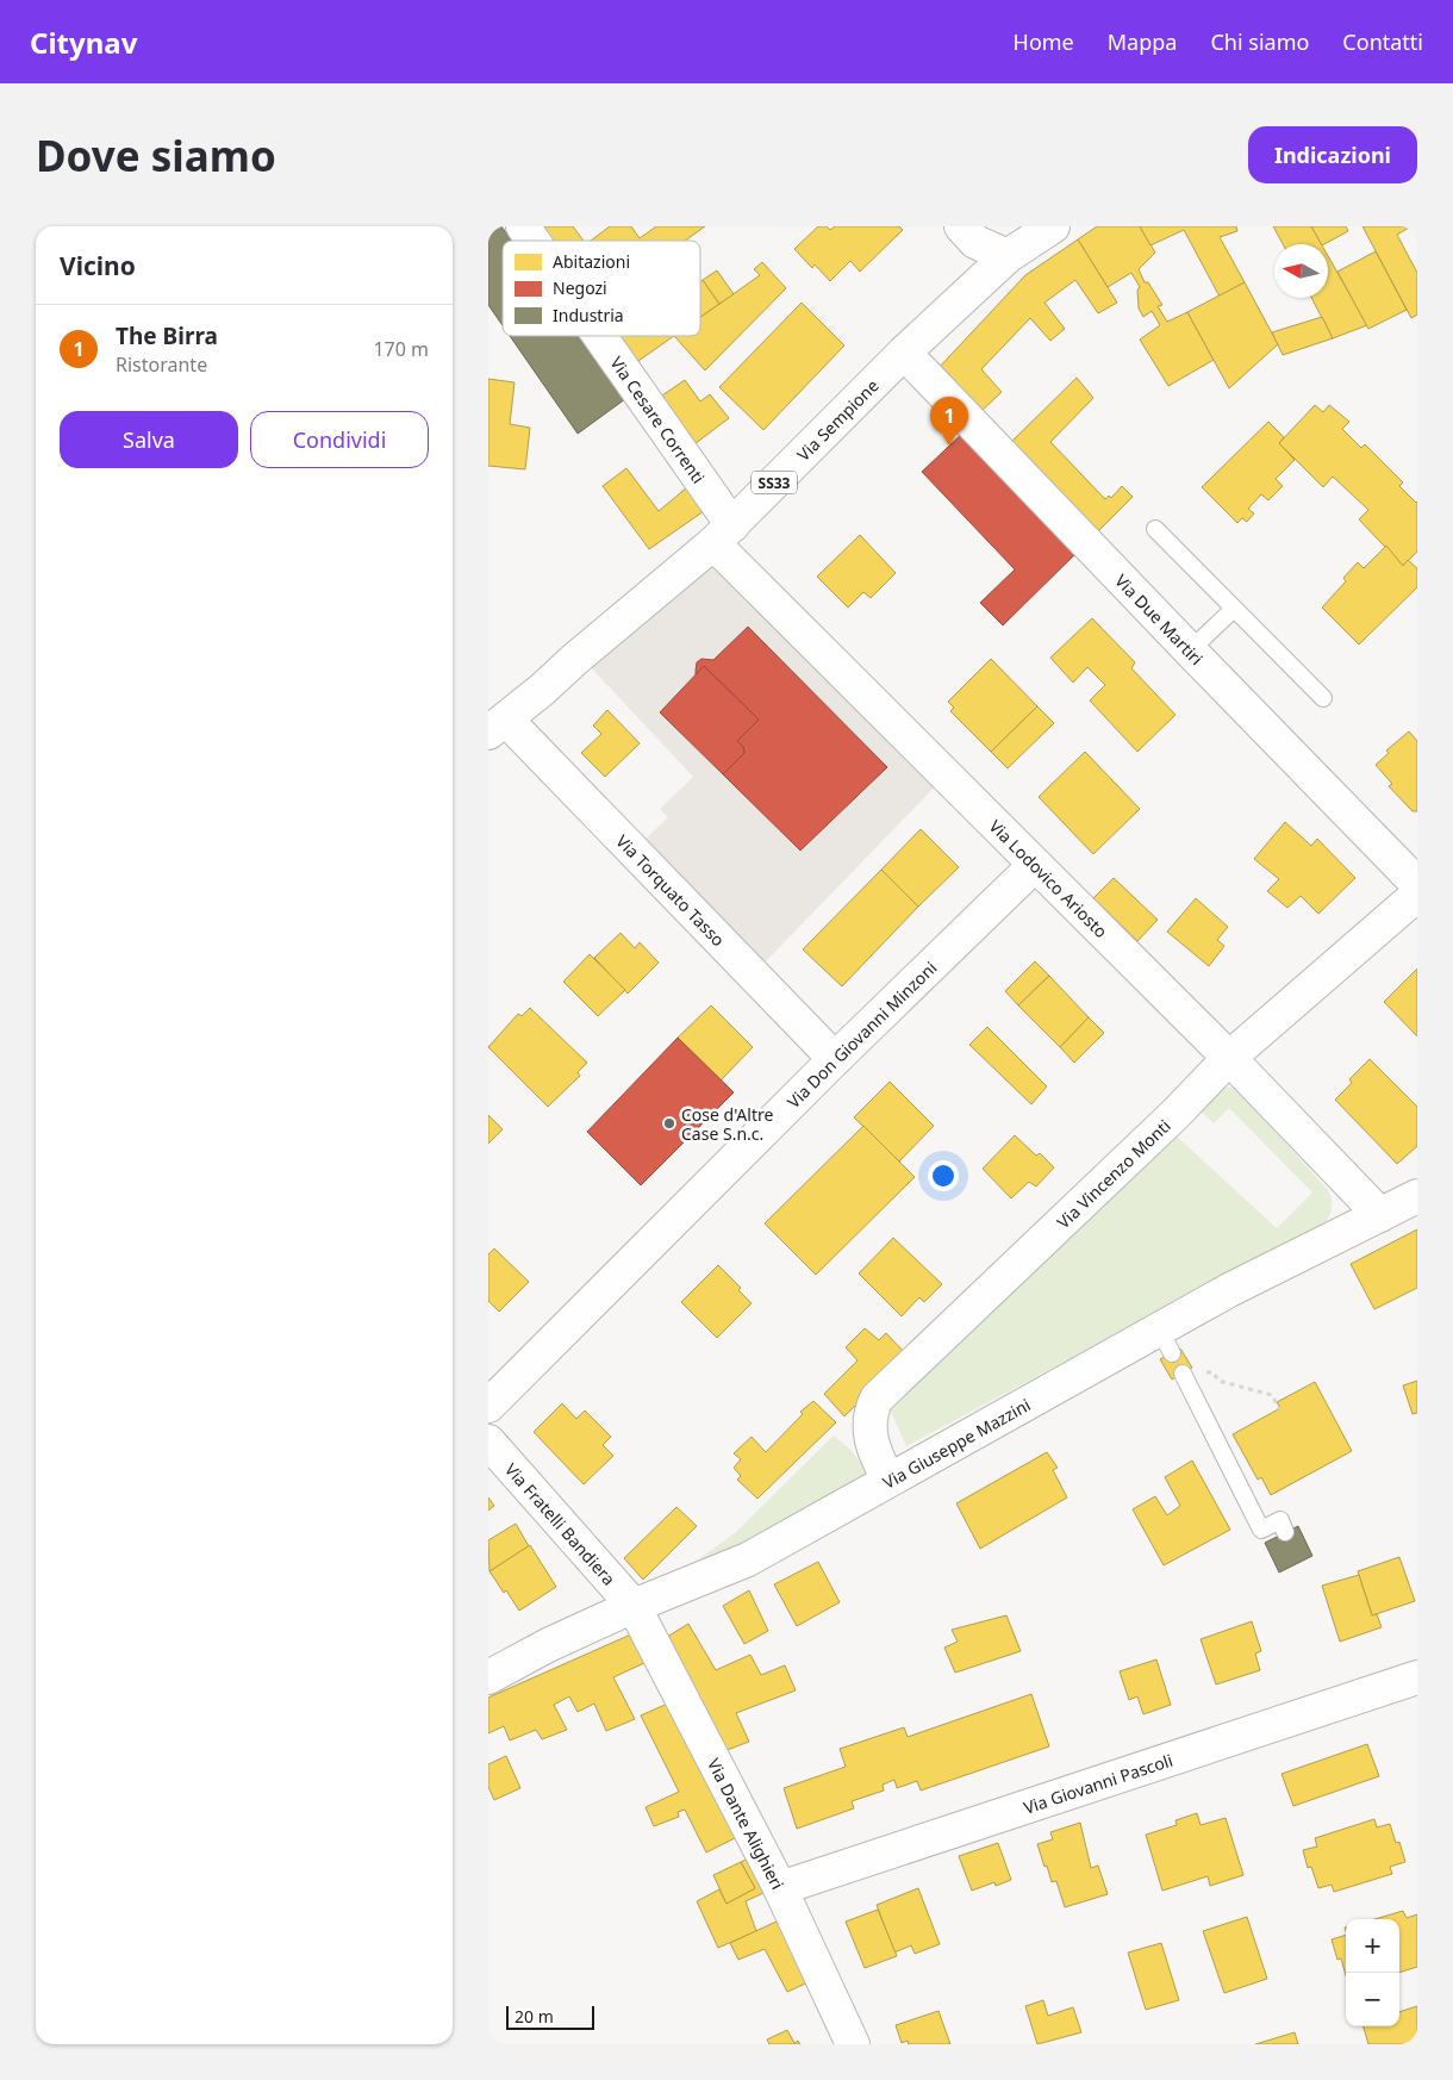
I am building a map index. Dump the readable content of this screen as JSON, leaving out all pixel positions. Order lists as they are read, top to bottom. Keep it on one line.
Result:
{"streets":{"street":["Via Cesare Correnti","Via Sempione","SS33","Via Due Martiri","Via Lodovico Ariosto","Via Torquato Tasso","Via Don Giovanni Minzoni","Via Vincenzo Monti","Via Giuseppe Mazzini","Via Fratelli Bandiera","Via Giovanni Pascoli","Via Dante Alighieri"]},"crossings":[["Via Cesare Correnti","Via Sempione"],["Via Cesare Correnti","Via Lodovico Ariosto"],["Via Sempione","Via Due Martiri"],["Via Sempione","Via Lodovico Ariosto"],["Via Sempione","Via Torquato Tasso"],["Via Lodovico Ariosto","Via Don Giovanni Minzoni"],["Via Lodovico Ariosto","Via Vincenzo Monti"],["Via Lodovico Ariosto","Via Giuseppe Mazzini"],["Via Torquato Tasso","Via Don Giovanni Minzoni"],["Via Vincenzo Monti","Via Giuseppe Mazzini"],["Via Giuseppe Mazzini","Via Fratelli Bandiera"],["Via Giuseppe Mazzini","Via Dante Alighieri"],["Via Fratelli Bandiera","Via Dante Alighieri"],["Via Giovanni Pascoli","Via Dante Alighieri"]],"places":["Cose d'Altre Case S.n.c."],"legend":["Abitazioni","Negozi","Industria"],"scale_bar":"20 m","north":"left","page":{"header":"Citynav","nav":["Home","Mappa","Chi siamo","Contatti"],"buttons":["Indicazioni",["Salva","Condividi"]],"title":"Dove siamo","heading":"Vicino","list":[{"mark":"1","name":"The Birra","note":"Ristorante","value":"170 m"}],"pins":"1","map_buttons":["+","−"],"scale":"20 m"}}
